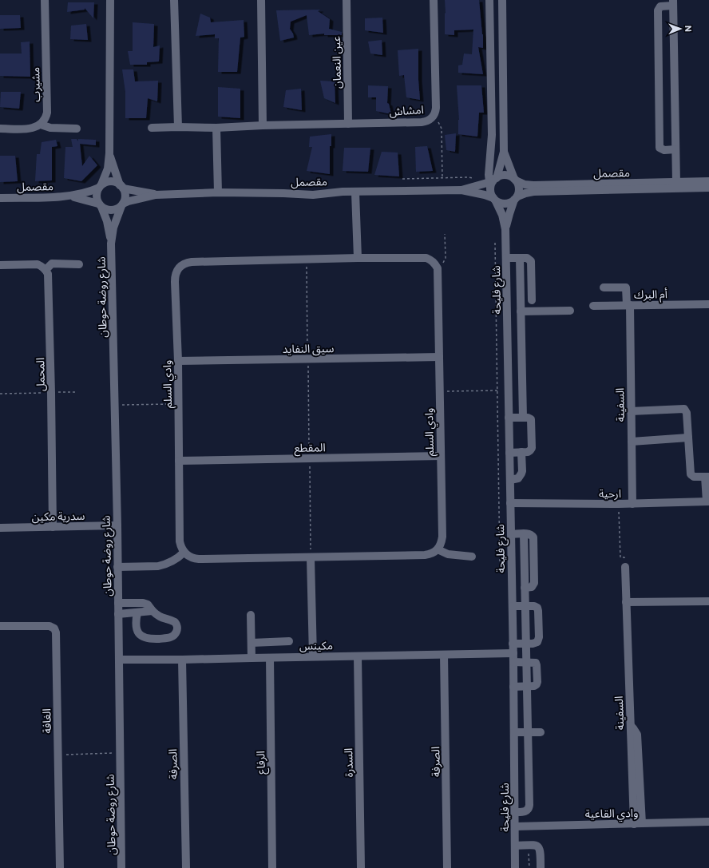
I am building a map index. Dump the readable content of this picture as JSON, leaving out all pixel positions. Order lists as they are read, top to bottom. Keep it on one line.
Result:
{"streets":{"street":["عين النعمان","مشيرب","امشاش","مقصمل","شارع فليحة","أم البرك","شارع روضة حوطان","سيق النفايد","المحمل","وادي السلم","السفينة","المقطع","ارحية","سدرية مكين","مكينس","الغافة","الصرفة","الرفاع","السدرة","وادي القاعية"]},"crossings":[["عين النعمان","امشاش"],["مقصمل","شارع فليحة"],["مقصمل","شارع روضة حوطان"],["شارع فليحة","ارحية"],["شارع فليحة","مكينس"],["شارع فليحة","وادي القاعية"],["أم البرك","السفينة"],["شارع روضة حوطان","سدرية مكين"],["شارع روضة حوطان","مكينس"],["سيق النفايد","وادي السلم"],["المحمل","سدرية مكين"],["وادي السلم","المقطع"],["السفينة","ارحية"],["السفينة","وادي القاعية"],["مكينس","الصرفة"],["مكينس","الرفاع"],["مكينس","السدرة"]],"north":"right"}
